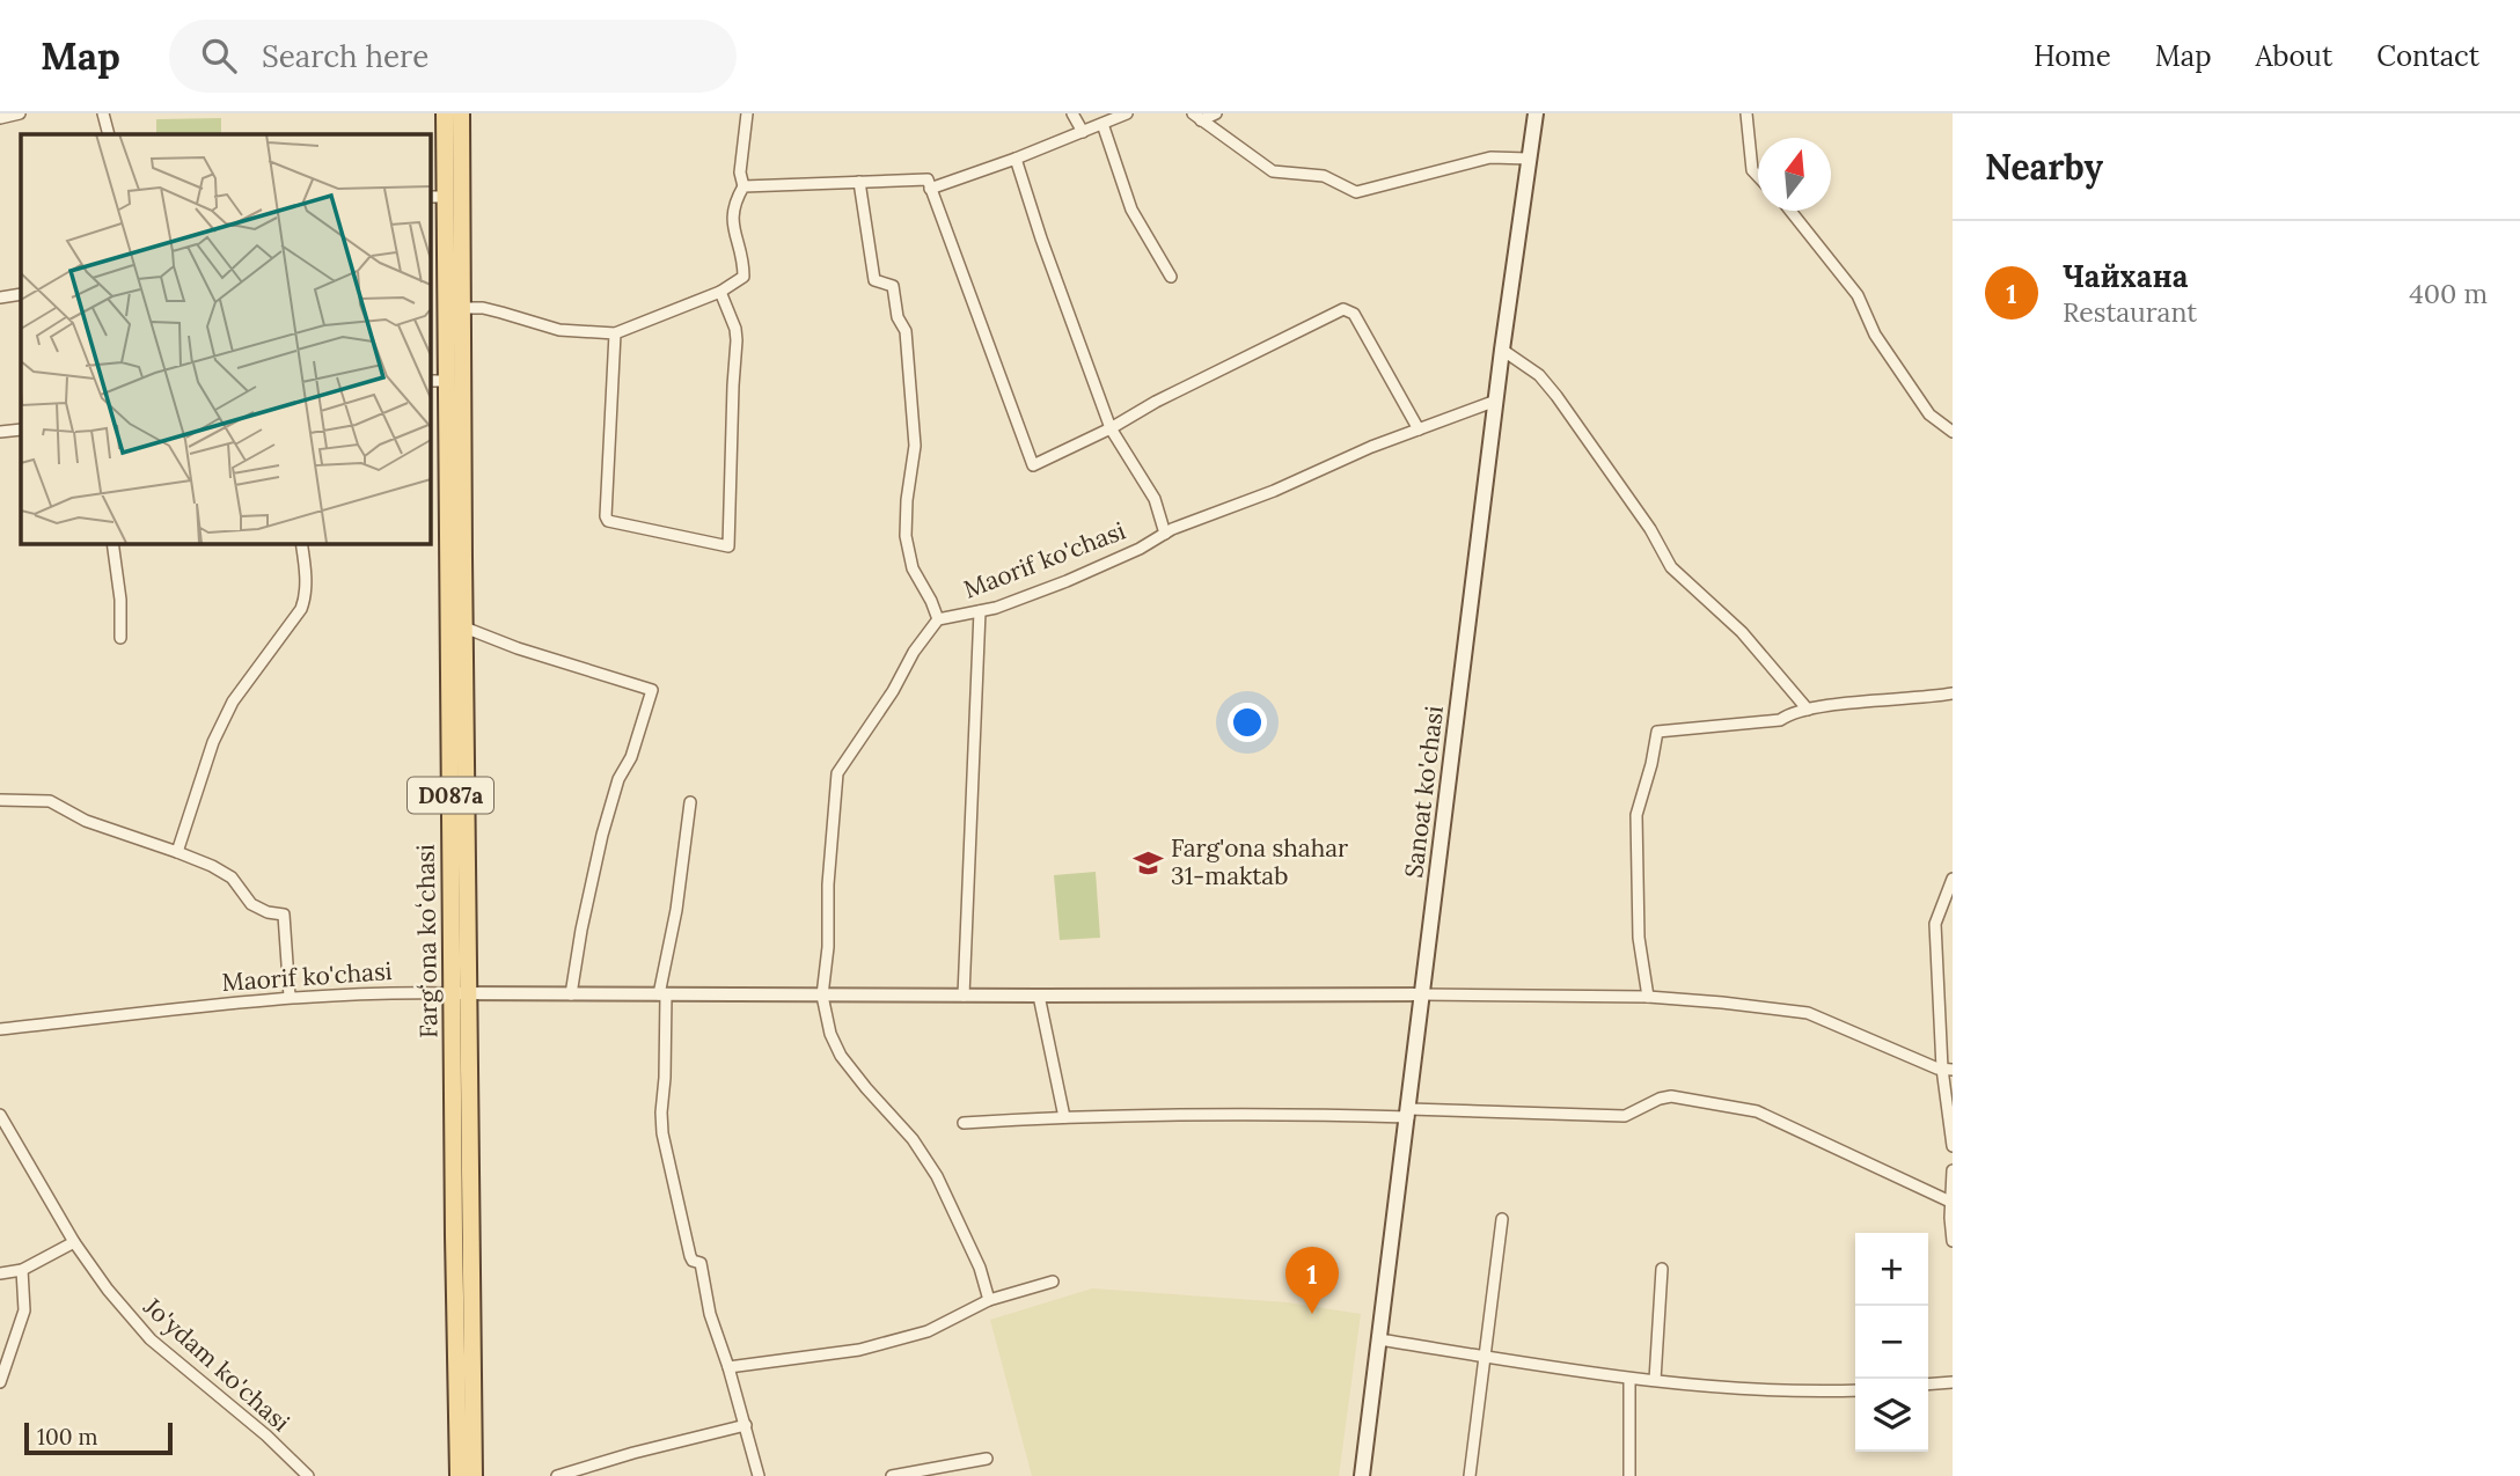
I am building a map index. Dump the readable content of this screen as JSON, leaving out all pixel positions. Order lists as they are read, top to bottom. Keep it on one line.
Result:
{"streets":{"main road":["Sanoat ko'chasi","D087a","Fargʻona koʻchasi"],"street":["Maorif ko'chasi","Jo'ydam ko'chasi"]},"crossings":[["Maorif ko'chasi","Sanoat ko'chasi"],["Maorif ko'chasi","Fargʻona koʻchasi"]],"places":{"school or university":["Farg'ona shahar 31-maktab"]},"scale_bar":"100 m","north":"top","page":{"header":"Map","search":"Search here","nav":["Home","Map","About","Contact"],"heading":"Nearby","list":[{"mark":"1","name":"Чайхана","note":"Restaurant","value":"400 m"}],"map_buttons":["+","−"],"pins":"1","scale":"100 m"}}
